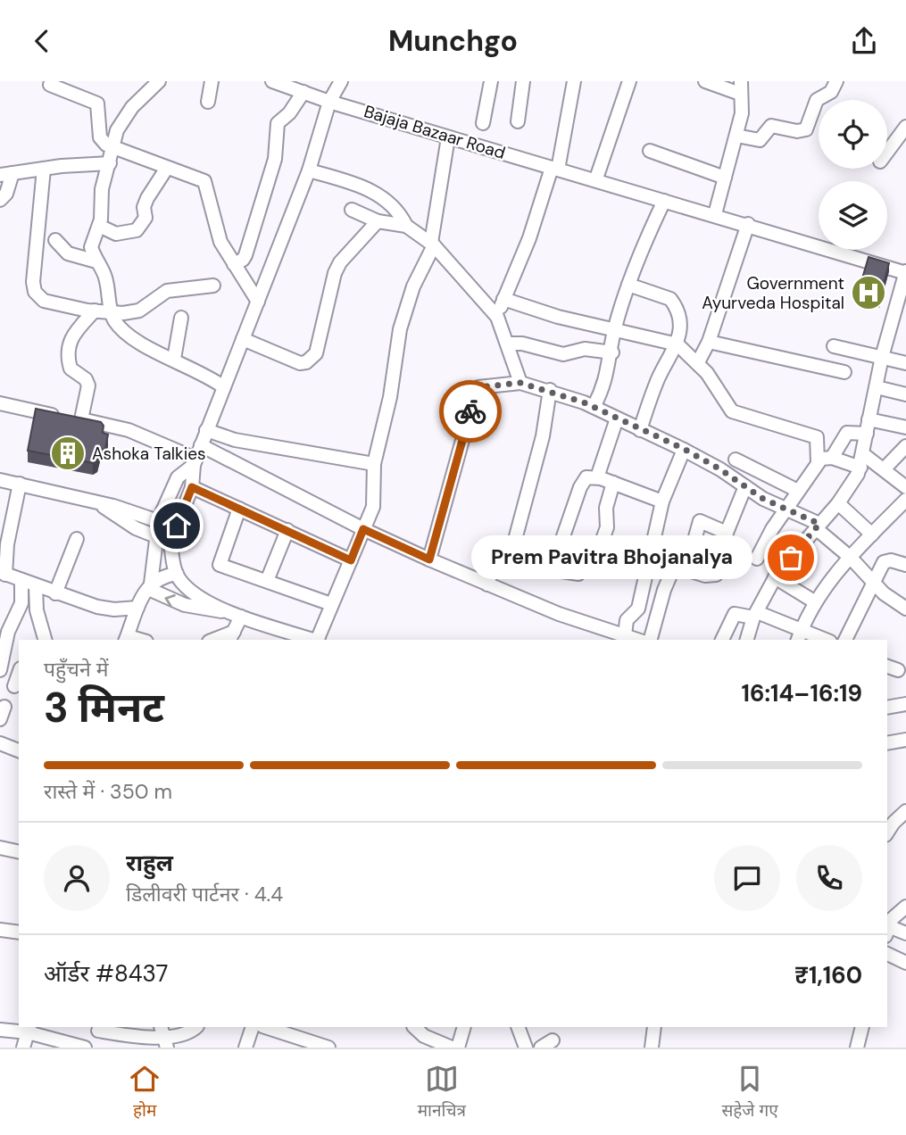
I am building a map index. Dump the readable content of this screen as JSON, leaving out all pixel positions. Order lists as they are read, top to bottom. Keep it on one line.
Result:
{"streets":{"street":["Bajaja Bazaar Road"]},"places":{"hospital":["Government Ayurveda Hospital"],"building":["Ashoka Talkies"],"other":["Prem Pavitra Bhojanalya"]},"page":{"header":"Munchgo","bubble":"Prem Pavitra Bhojanalya","heading":["3 मिनट","पहुँचने में","16:14–16:19"],"panel":["राहुल","डिलीवरी पार्टनर · 4.4","ऑर्डर #8437","₹1,160"],"bar":"रास्ते में · 350 m","tabs":["होम","मानचित्र","सहेजे गए"]}}
